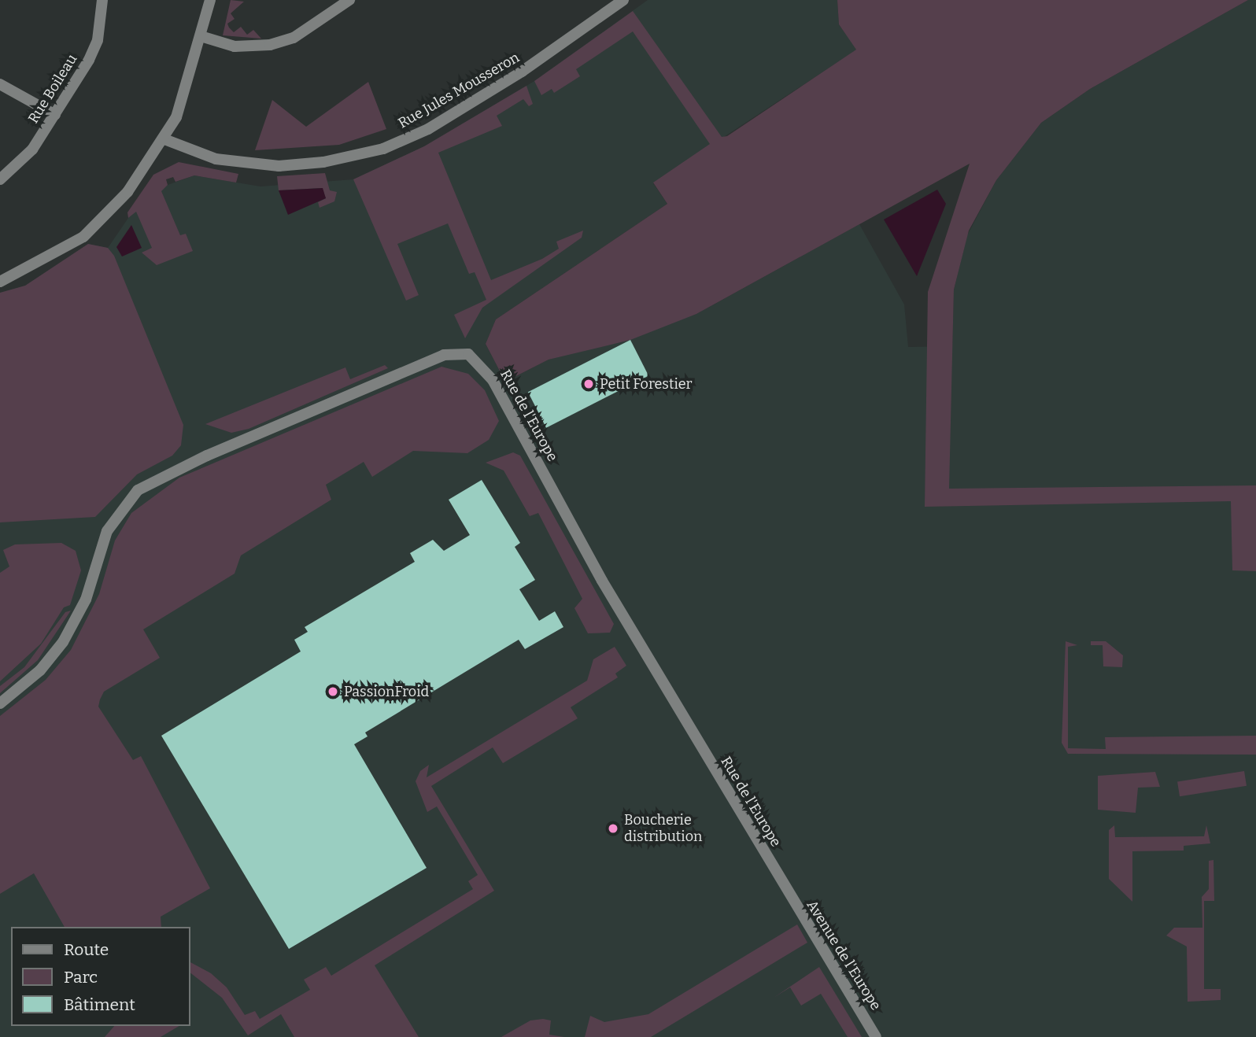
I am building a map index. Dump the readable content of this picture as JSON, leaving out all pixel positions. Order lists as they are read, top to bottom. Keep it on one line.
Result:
{"streets":{"street":["Rue Boileau","Rue Jules Mousseron","Rue de l'Europe","Avenue de l'Europe"]},"crossings":[["Rue de l'Europe","Avenue de l'Europe"]],"places":["Petit Forestier","PassionFroid","Boucherie distribution"],"legend":["Route","Parc","Bâtiment"]}
